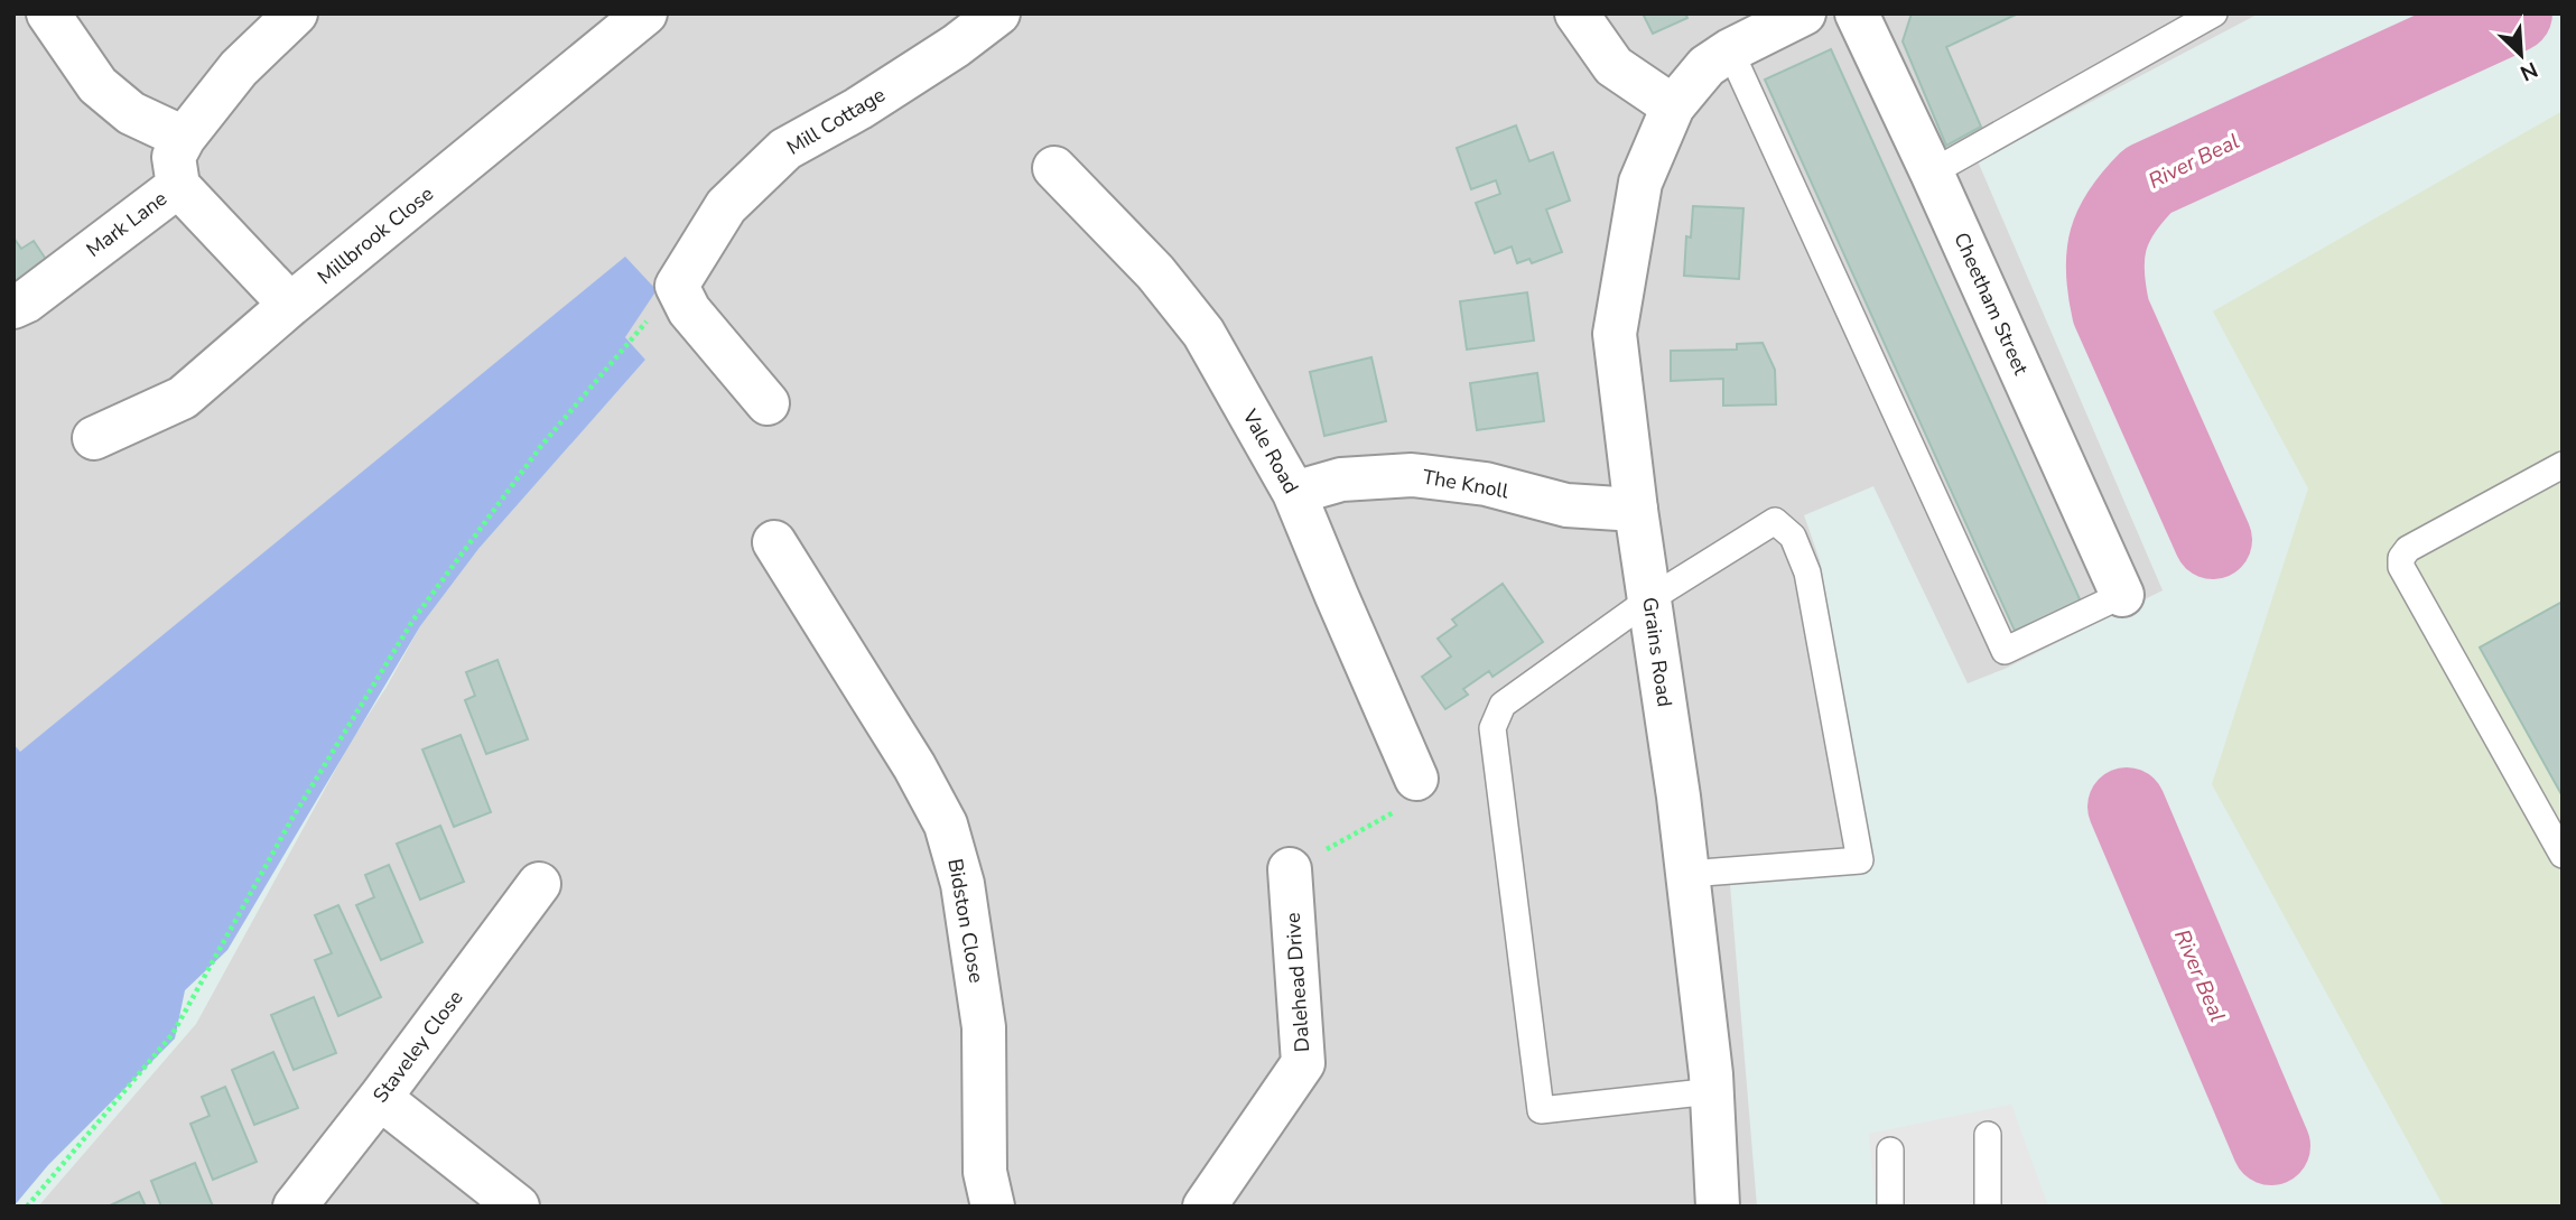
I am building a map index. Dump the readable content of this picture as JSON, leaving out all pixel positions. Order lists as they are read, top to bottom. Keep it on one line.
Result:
{"streets":{"street":["Mill Cottage","Mark Lane","Millbrook Close","Cheetham Street","Vale Road","The Knoll","Grains Road","Bidston Close","Dalehead Drive","Staveley Close"]},"crossings":[["Vale Road","The Knoll"],["The Knoll","Grains Road"]],"water":["River Beal"],"north":"bottom right"}
